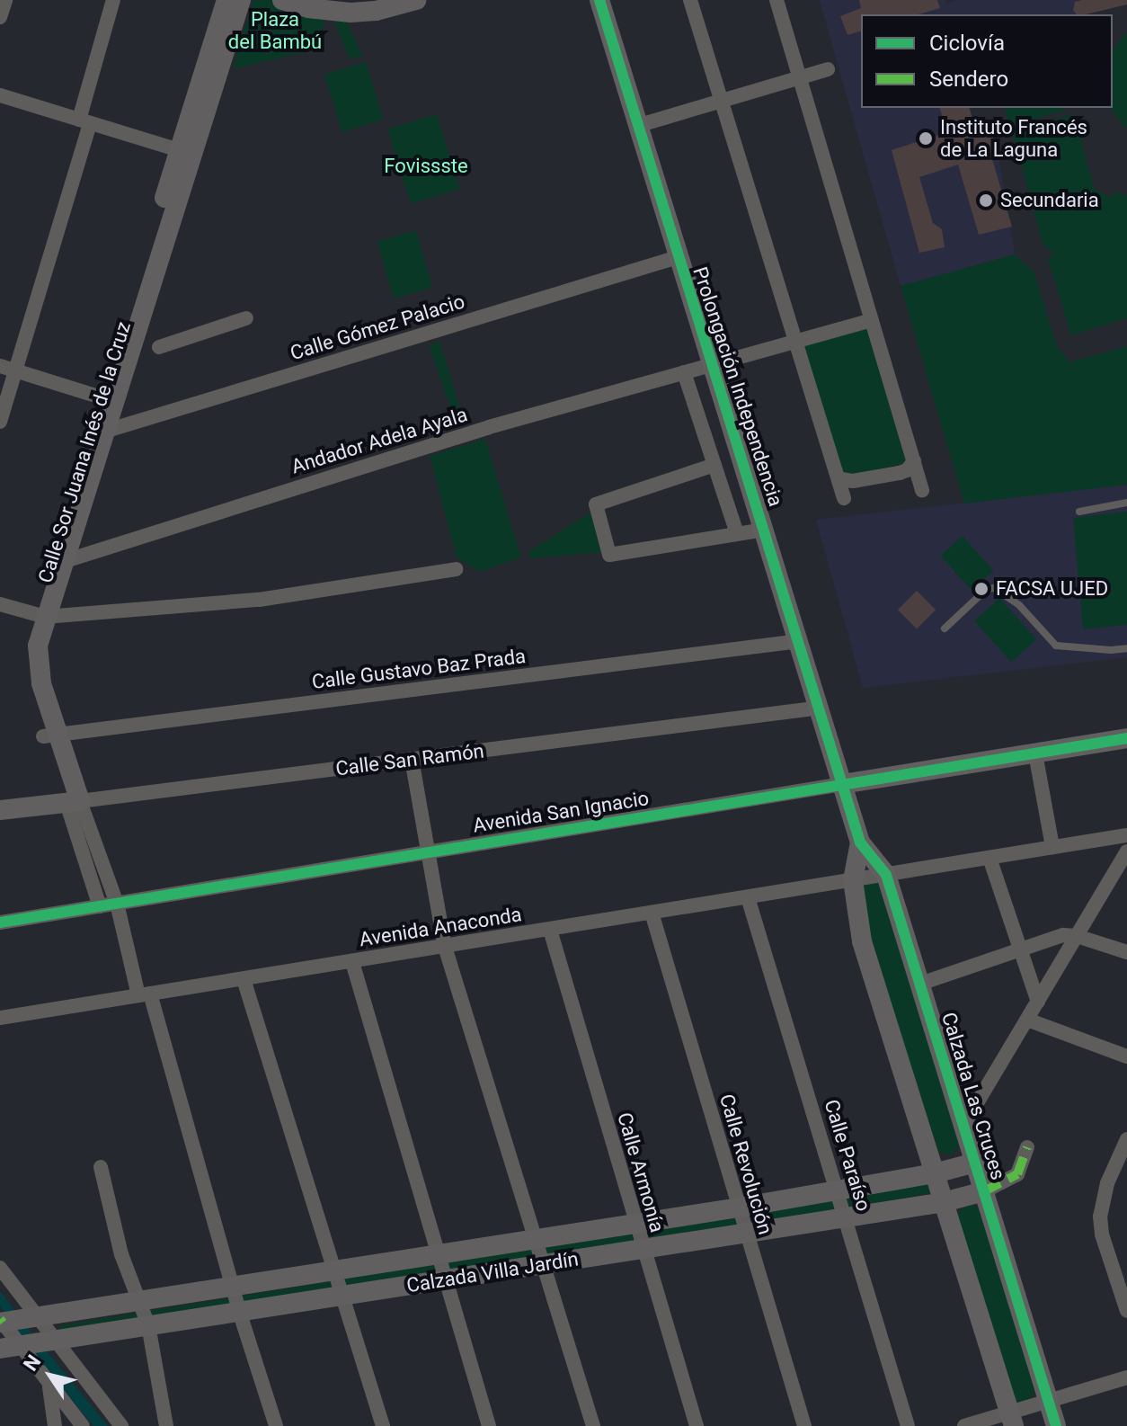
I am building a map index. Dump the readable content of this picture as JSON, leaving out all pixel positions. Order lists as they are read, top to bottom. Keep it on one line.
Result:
{"streets":{"street":["Calle Gómez Palacio","Prolongación Independencia","Andador Adela Ayala","Calle Sor Juana Inés de la Cruz","Calle Gustavo Baz Prada","Calle San Ramón","Avenida San Ignacio","Avenida Anaconda","Calzada Las Cruces","Calle Paraíso","Calle Revolución","Calle Armonía","Calzada Villa Jardín"]},"crossings":[["Calle Gómez Palacio","Prolongación Independencia"],["Calle Gómez Palacio","Calle Sor Juana Inés de la Cruz"],["Prolongación Independencia","Andador Adela Ayala"],["Prolongación Independencia","Calle Gustavo Baz Prada"],["Prolongación Independencia","Calle San Ramón"],["Prolongación Independencia","Avenida San Ignacio"],["Prolongación Independencia","Calzada Las Cruces"],["Andador Adela Ayala","Calle Sor Juana Inés de la Cruz"],["Calle Sor Juana Inés de la Cruz","Calle Gustavo Baz Prada"],["Calle Sor Juana Inés de la Cruz","Calle San Ramón"],["Calle Sor Juana Inés de la Cruz","Avenida San Ignacio"],["Calle Sor Juana Inés de la Cruz","Avenida Anaconda"],["Calle Sor Juana Inés de la Cruz","Calzada Villa Jardín"],["Avenida San Ignacio","Calzada Las Cruces"],["Avenida Anaconda","Calzada Las Cruces"],["Avenida Anaconda","Calle Paraíso"],["Avenida Anaconda","Calle Revolución"],["Avenida Anaconda","Calle Armonía"],["Calzada Las Cruces","Calzada Villa Jardín"],["Calle Paraíso","Calzada Villa Jardín"],["Calle Revolución","Calzada Villa Jardín"],["Calle Armonía","Calzada Villa Jardín"]],"parks":["Plaza del Bambú","Fovissste"],"places":["Instituto Francés de La Laguna","Secundaria","FACSA UJED"],"legend":["Ciclovía","Sendero"],"north":"top left"}
